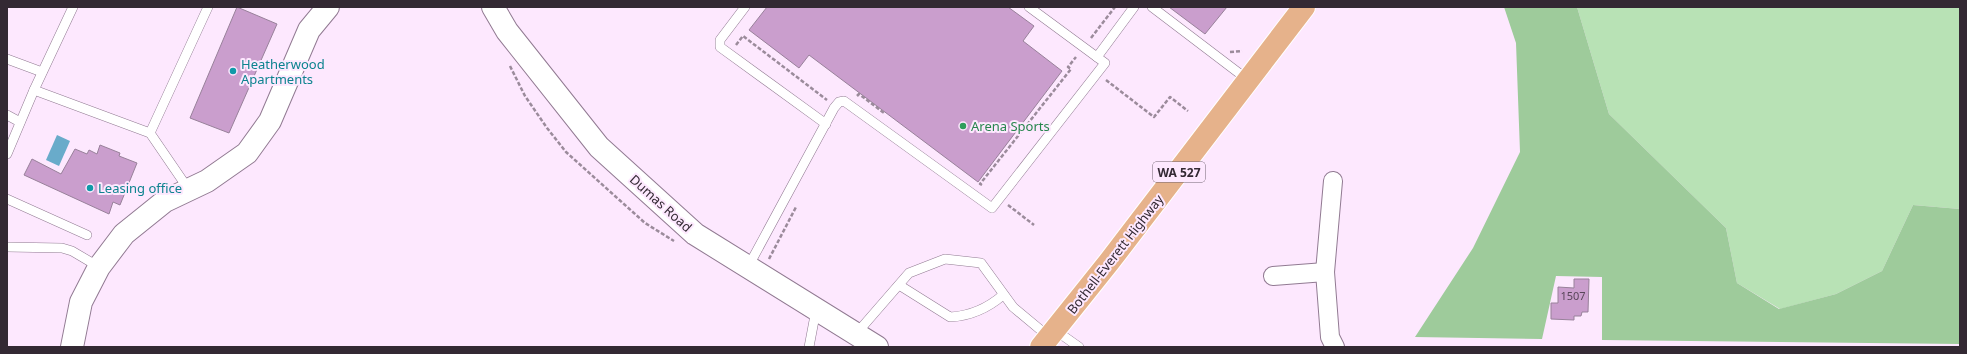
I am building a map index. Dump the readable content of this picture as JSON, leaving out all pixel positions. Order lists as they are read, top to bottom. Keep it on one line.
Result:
{"streets":{"main road":["WA 527","Bothell-Everett Highway"],"street":["Dumas Road"]},"places":["Heatherwood Apartments","Arena Sports","Leasing office"],"house_numbers":["1507"]}
